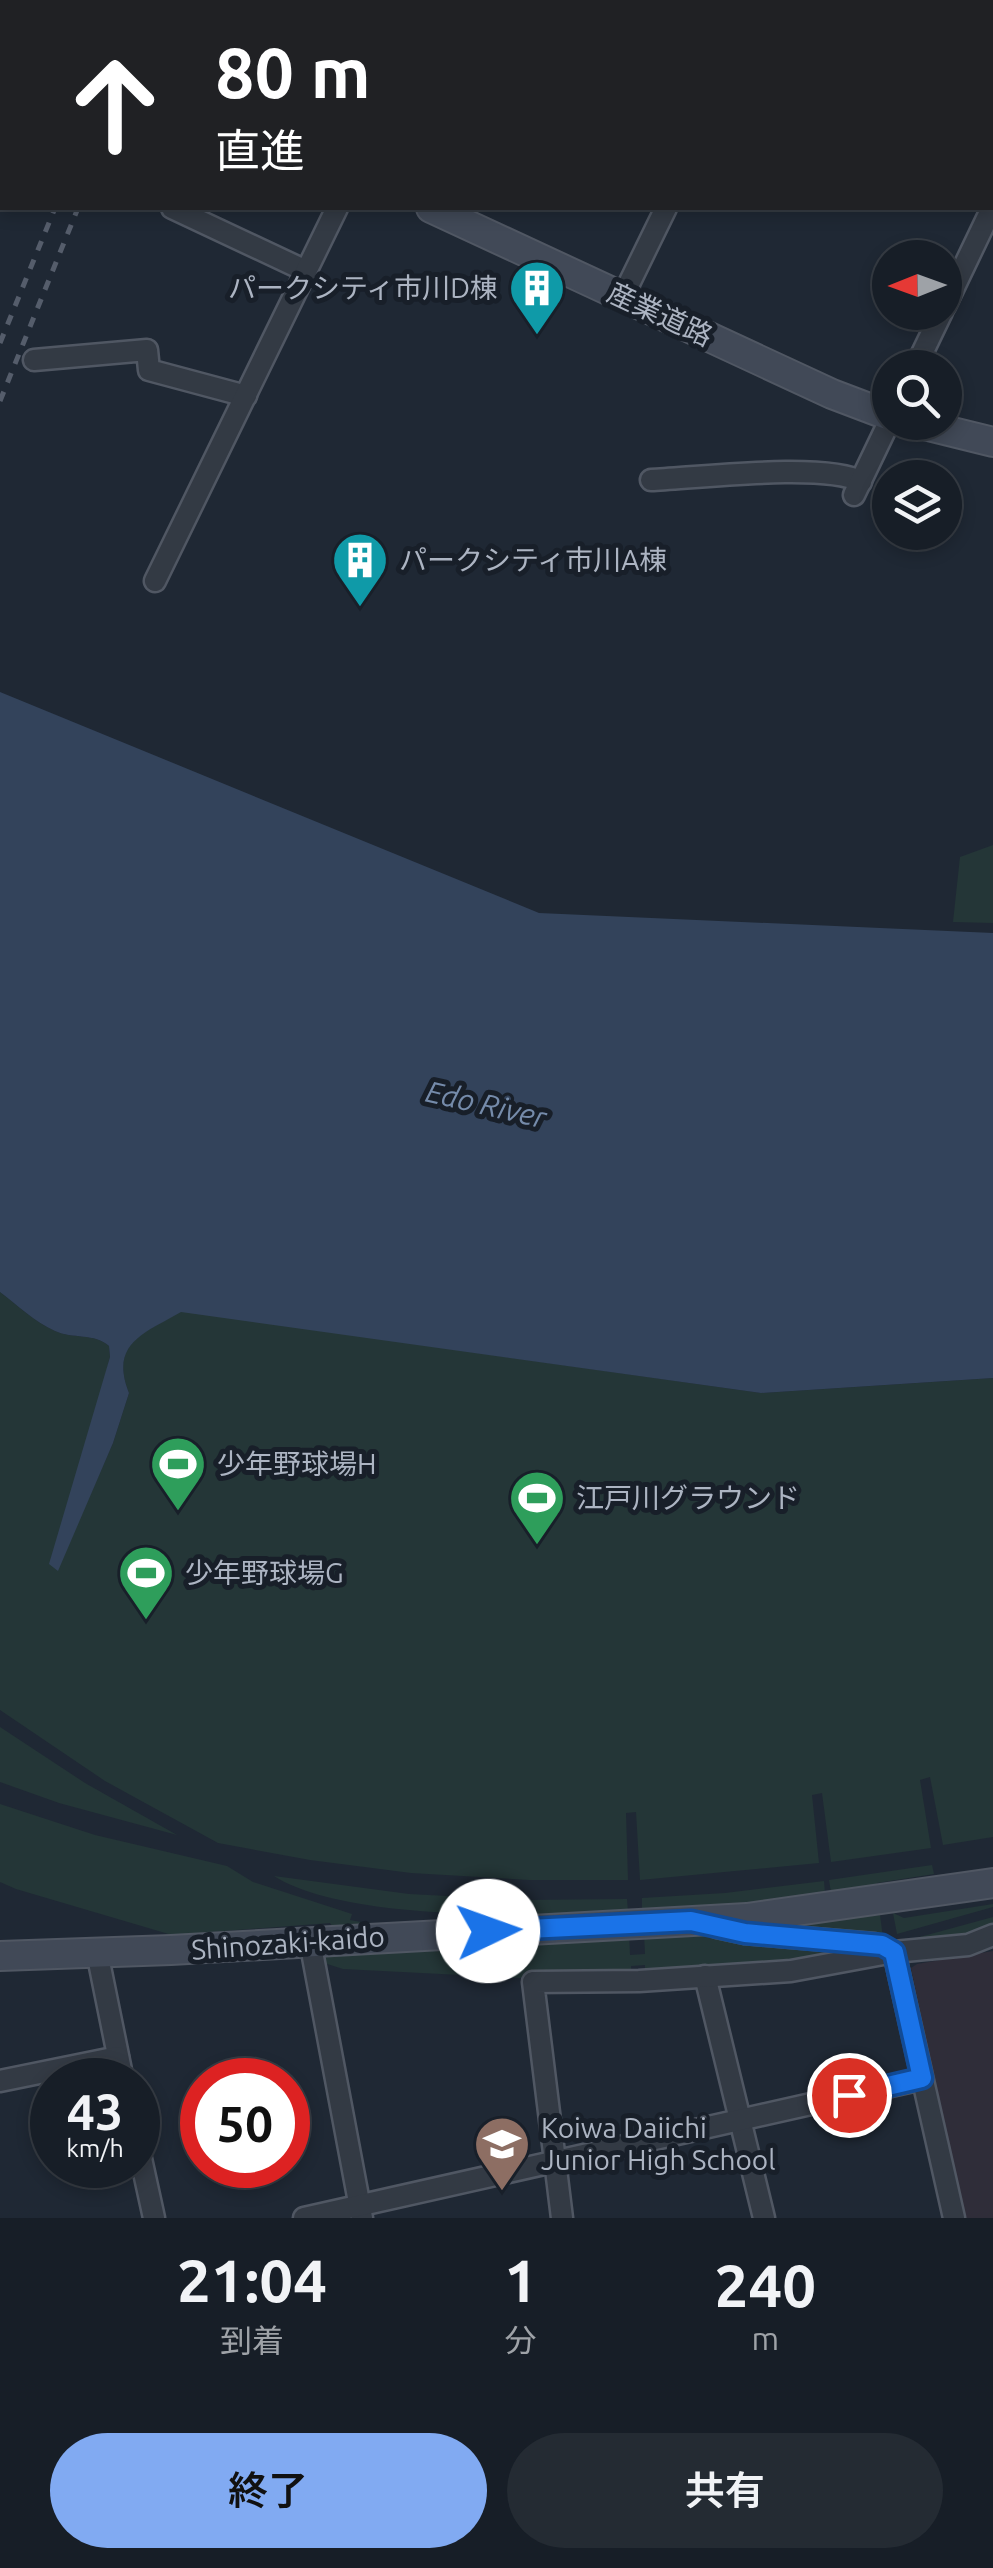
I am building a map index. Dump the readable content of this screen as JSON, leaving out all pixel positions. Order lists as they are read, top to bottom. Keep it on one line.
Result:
{"streets":{"main road":["産業道路","Shinozaki-kaido"]},"water":["Edo River"],"places":{"building":["パークシティ市川D棟","パークシティ市川A棟"],"sports":["少年野球場H","江戸川グラウンド","少年野球場G"],"school or university":["Koiwa Daiichi Junior High School"]},"north":"left","page":{"turn":["80 m","直進"],"speed":"43 km/h","limit":"50","eta":["21:04","到着","1","分","240","m"],"buttons":["終了","共有"]}}
